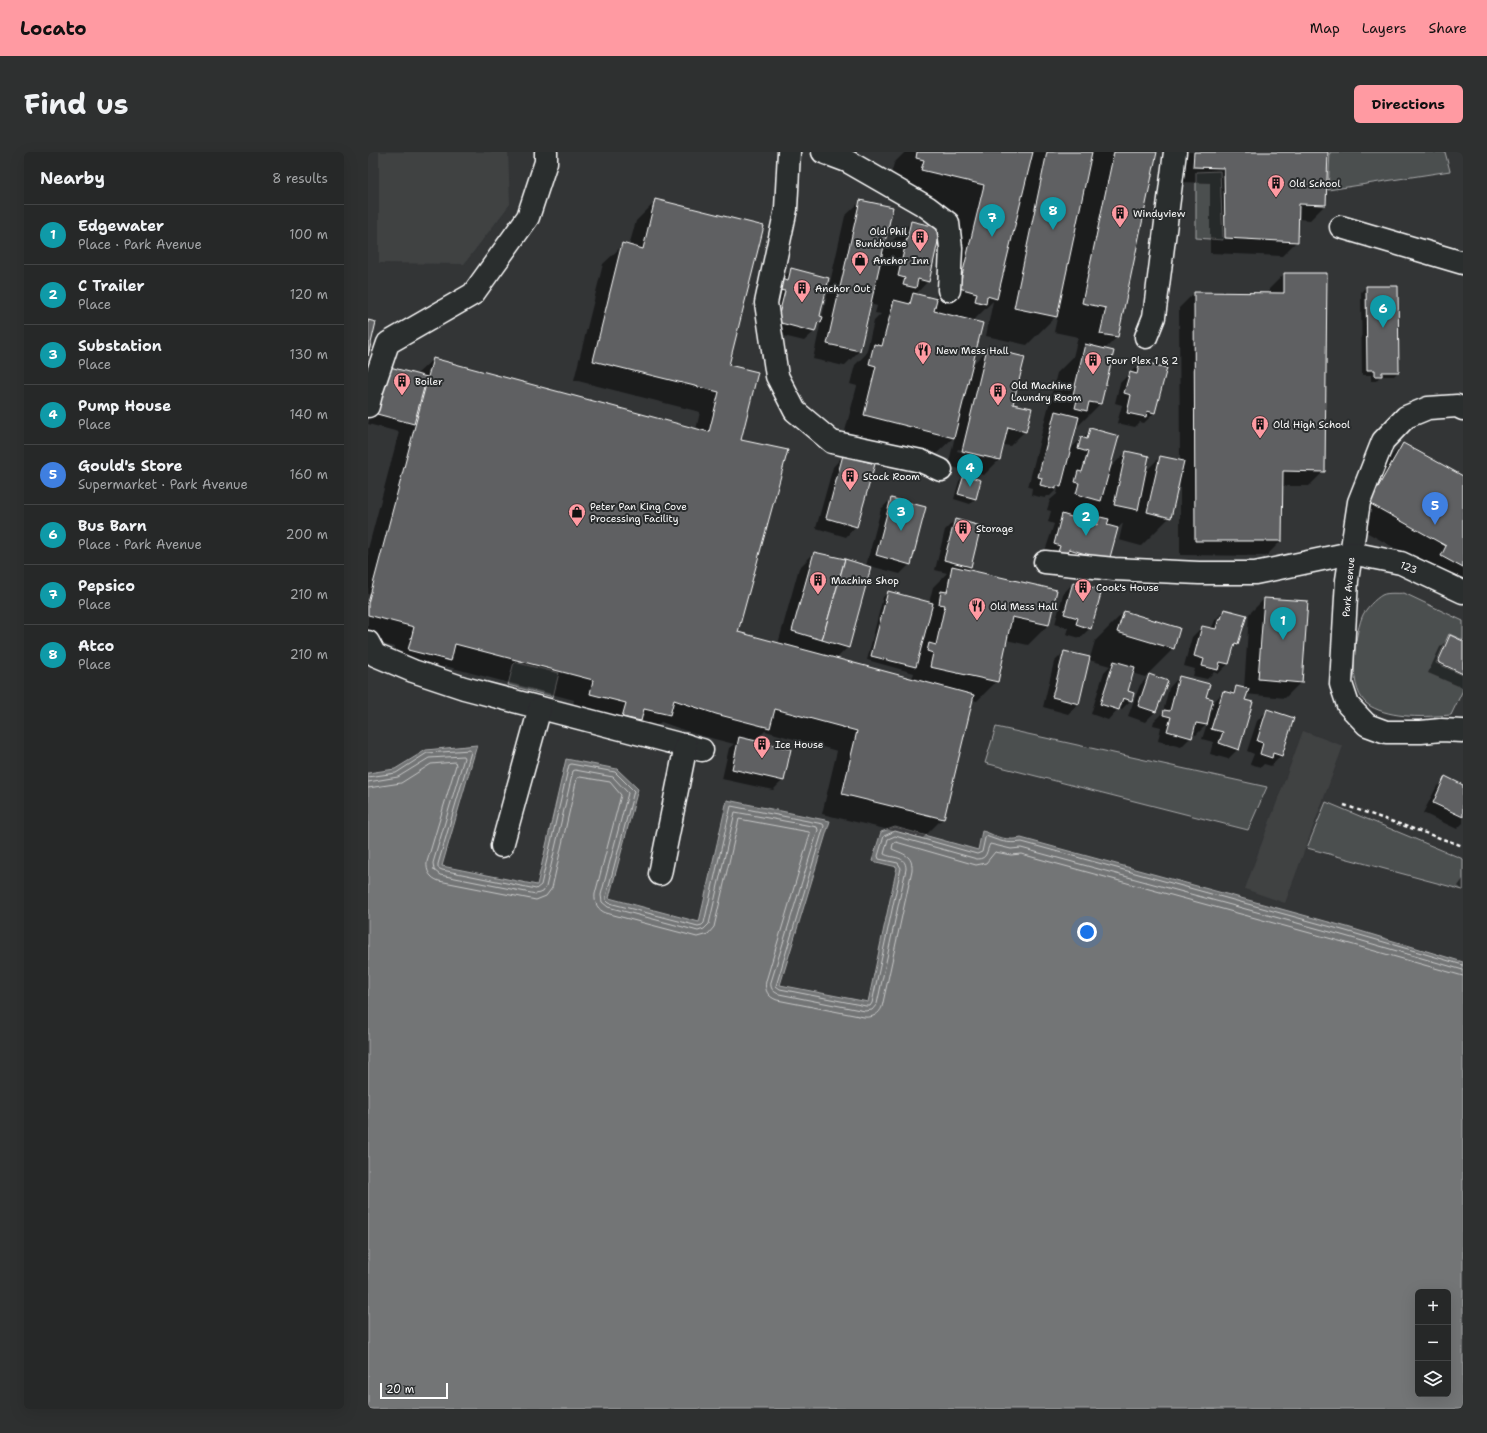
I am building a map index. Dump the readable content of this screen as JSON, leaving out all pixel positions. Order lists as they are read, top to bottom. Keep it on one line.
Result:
{"streets":{"street":["123","Park Avenue"]},"crossings":[["123","Park Avenue"]],"places":{"building":["Old School","Windyview","Old Phil Bunkhouse","Anchor Out","Four Plex 1 & 2","Boiler","Old Machine Laundry Room","Old High School","Stock Room","Storage","Machine Shop","Cook's House","Ice House"],"shop":["Anchor Inn","Peter Pan King Cove Processing Facility"],"restaurant":["New Mess Hall","Old Mess Hall"]},"scale_bar":"20 m","page":{"header":"Locato","nav":["Map","Layers","Share"],"title":"Find us","buttons":"Directions","heading":["Nearby","8 results"],"pins":["8","7","6","4","5","3","2","1"],"list":[{"mark":"1","name":"Edgewater","note":"Place · Park Avenue","value":"100 m"},{"mark":"2","name":"C Trailer","note":"Place","value":"120 m"},{"mark":"3","name":"Substation","note":"Place","value":"130 m"},{"mark":"4","name":"Pump House","note":"Place","value":"140 m"},{"mark":"5","name":"Gould's Store","note":"Supermarket · Park Avenue","value":"160 m"},{"mark":"6","name":"Bus Barn","note":"Place · Park Avenue","value":"200 m"},{"mark":"7","name":"Pepsico","note":"Place","value":"210 m"},{"mark":"8","name":"Atco","note":"Place","value":"210 m"}],"map_buttons":["+","−"],"scale":"20 m"}}
